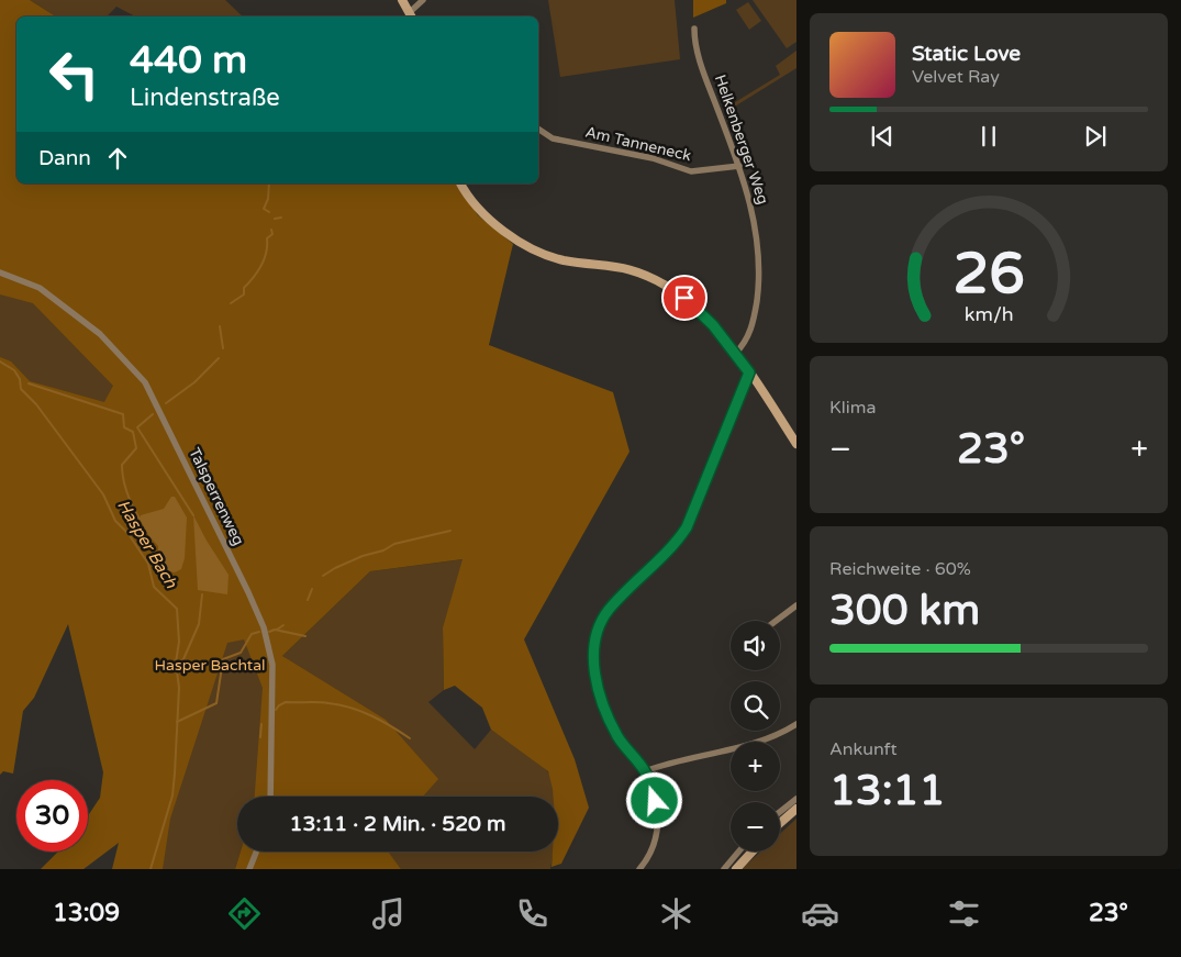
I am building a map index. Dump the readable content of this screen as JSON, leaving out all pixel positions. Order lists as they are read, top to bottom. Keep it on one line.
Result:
{"streets":{"street":["Helkenberger Weg","Am Tanneneck","Talsperrenweg"]},"crossings":[["Helkenberger Weg","Am Tanneneck"]],"water":["Hasper Bach"],"parks":["Hasper Bachtal"],"page":{"turn":["440 m","Lindenstraße"],"song":["Static Love","Velvet Ray"],"then":"Dann","tile":["Klima",["Reichweite · 60%","300 km"],["Ankunft","13:11"]],"heat":["−","23°","+"],"map_buttons":["+","−"],"limit":"30","trip":"13:11 · 2 Min. · 520 m","tabs":["13:09","23°"],"gauge":["26","km/h"]}}
